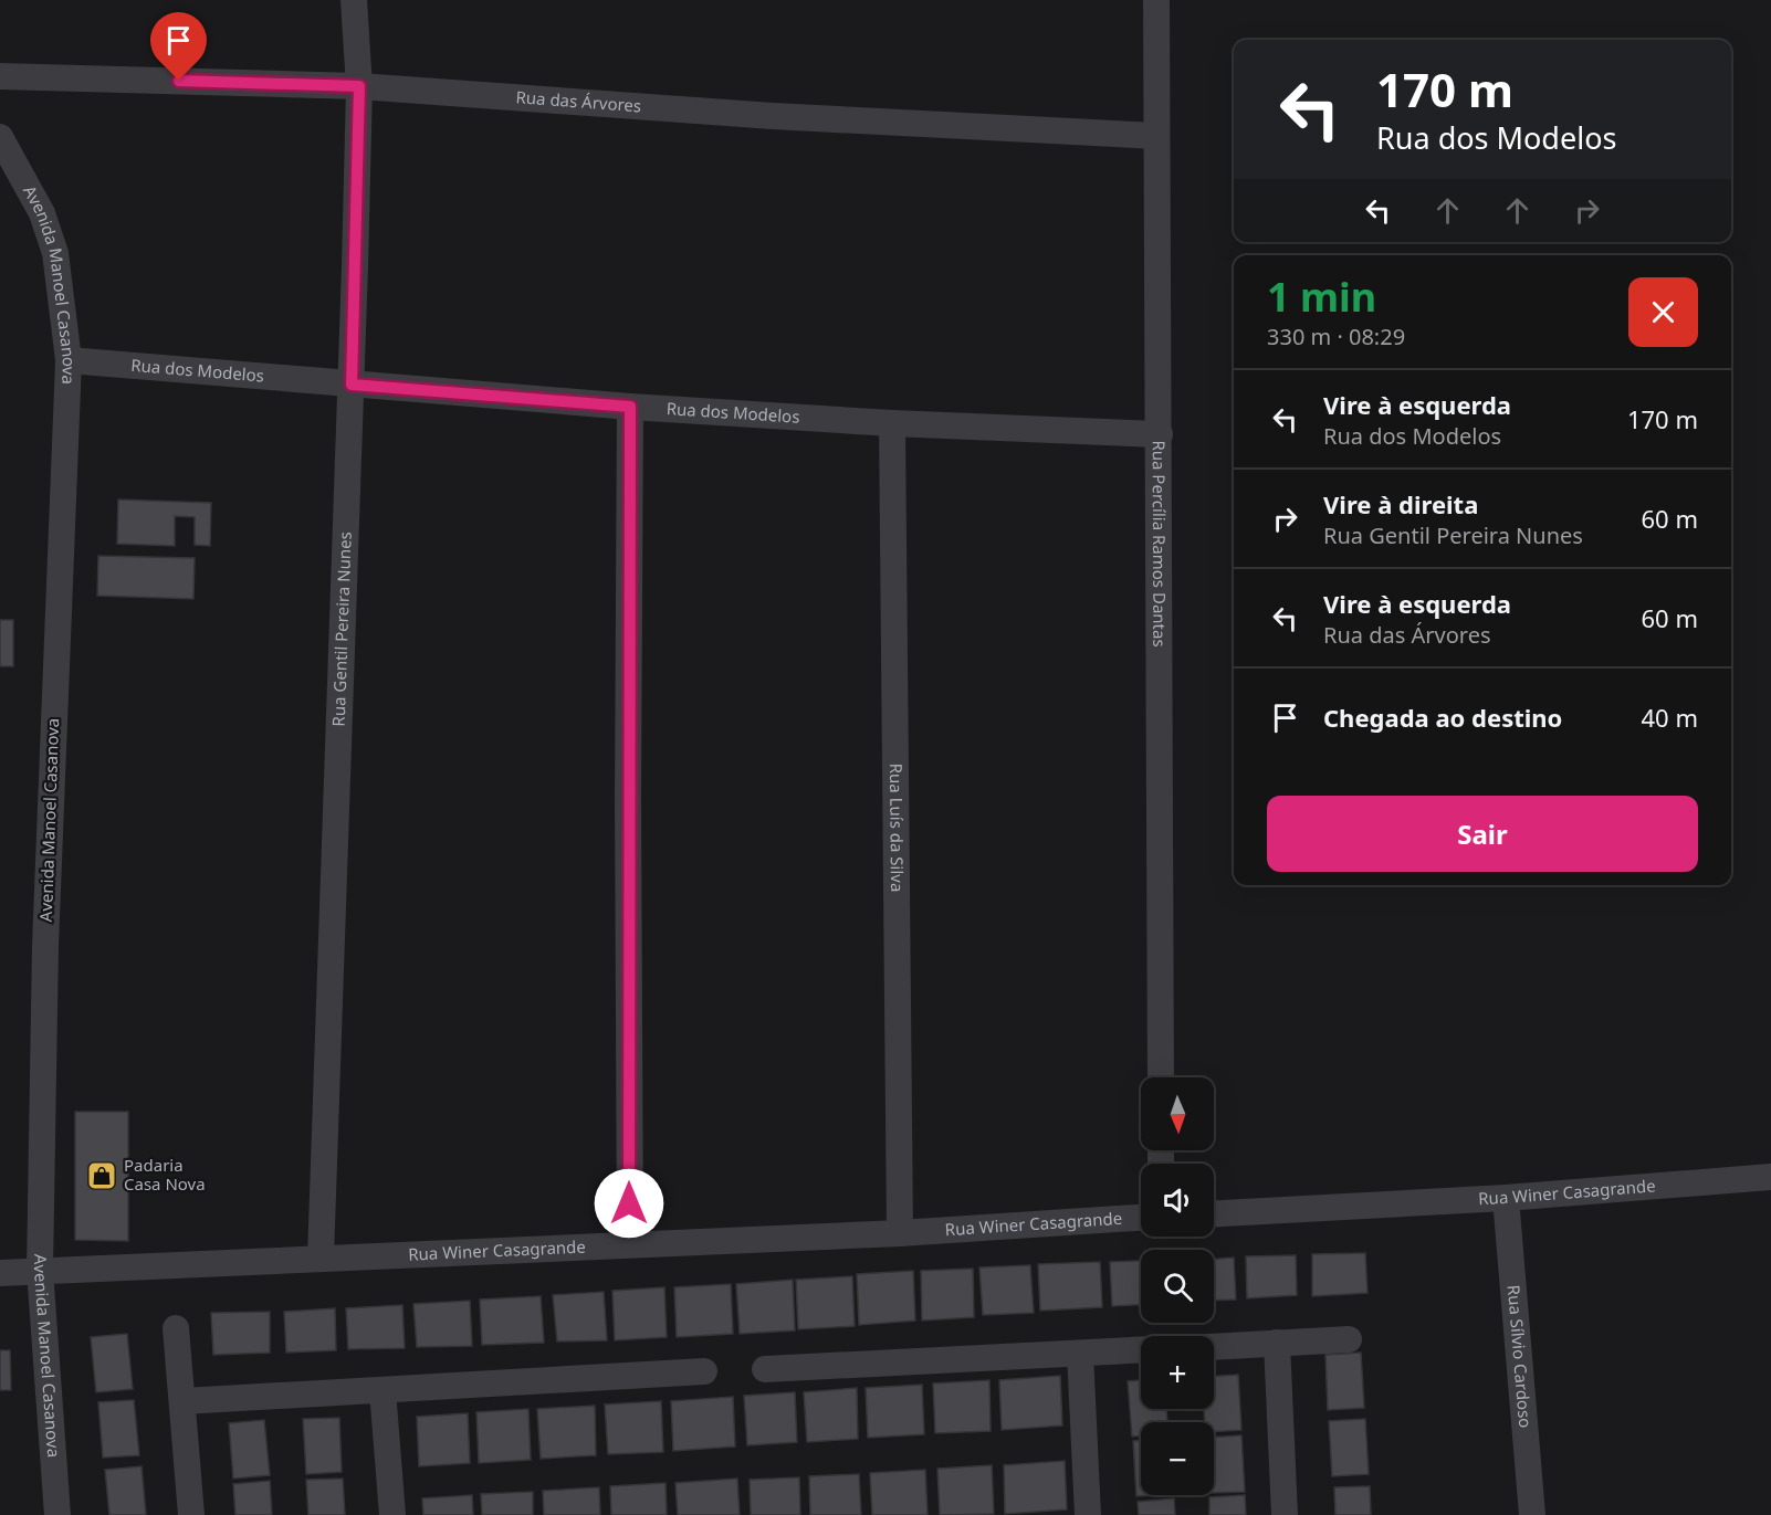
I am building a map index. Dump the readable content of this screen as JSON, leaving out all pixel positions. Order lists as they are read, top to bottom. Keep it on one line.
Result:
{"streets":{"street":["Rua das Árvores","Avenida Manoel Casanova","Rua dos Modelos","Rua Percília Ramos Dantas","Rua Gentil Pereira Nunes","Rua Luís da Silva","Rua Winer Casagrande","Rua Sílvio Cardoso"]},"crossings":[["Rua das Árvores","Rua Percília Ramos Dantas"],["Rua das Árvores","Rua Gentil Pereira Nunes"],["Avenida Manoel Casanova","Rua dos Modelos"],["Avenida Manoel Casanova","Rua Winer Casagrande"],["Rua dos Modelos","Rua Percília Ramos Dantas"],["Rua dos Modelos","Rua Gentil Pereira Nunes"],["Rua dos Modelos","Rua Luís da Silva"],["Rua Gentil Pereira Nunes","Rua Winer Casagrande"],["Rua Luís da Silva","Rua Winer Casagrande"],["Rua Winer Casagrande","Rua Sílvio Cardoso"]],"places":{"shop":["Padaria Casa Nova"]},"north":"bottom","page":{"turn":["170 m","Rua dos Modelos"],"heading":["1 min","330 m · 08:29"],"list":[{"name":"Vire à esquerda","note":"Rua dos Modelos","value":"170 m"},{"name":"Vire à direita","note":"Rua Gentil Pereira Nunes","value":"60 m"},{"name":"Vire à esquerda","note":"Rua das Árvores","value":"60 m"},{"name":"Chegada ao destino","value":"40 m"}],"buttons":"Sair","map_buttons":["+","−"]}}
